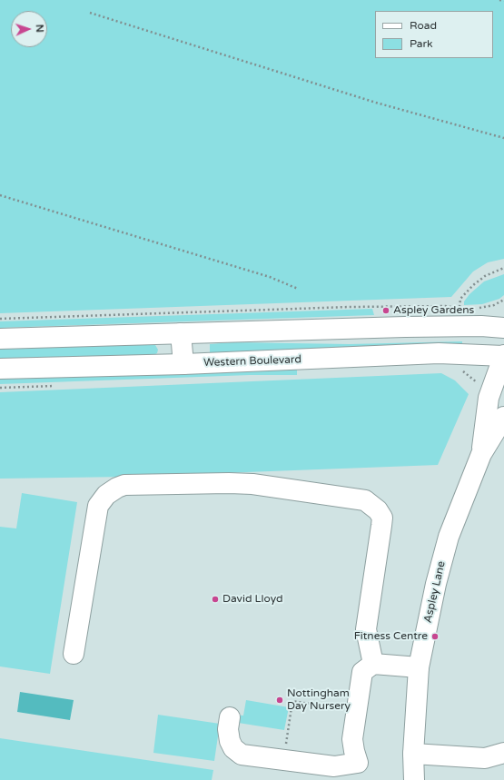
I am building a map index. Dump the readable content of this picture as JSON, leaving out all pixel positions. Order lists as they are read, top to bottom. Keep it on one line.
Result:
{"streets":{"main road":["Western Boulevard","Aspley Lane"]},"crossings":[["Western Boulevard","Aspley Lane"]],"places":["Aspley Gardens","David Lloyd","Fitness Centre","Nottingham Day Nursery"],"legend":["Road","Park"],"north":"right"}
